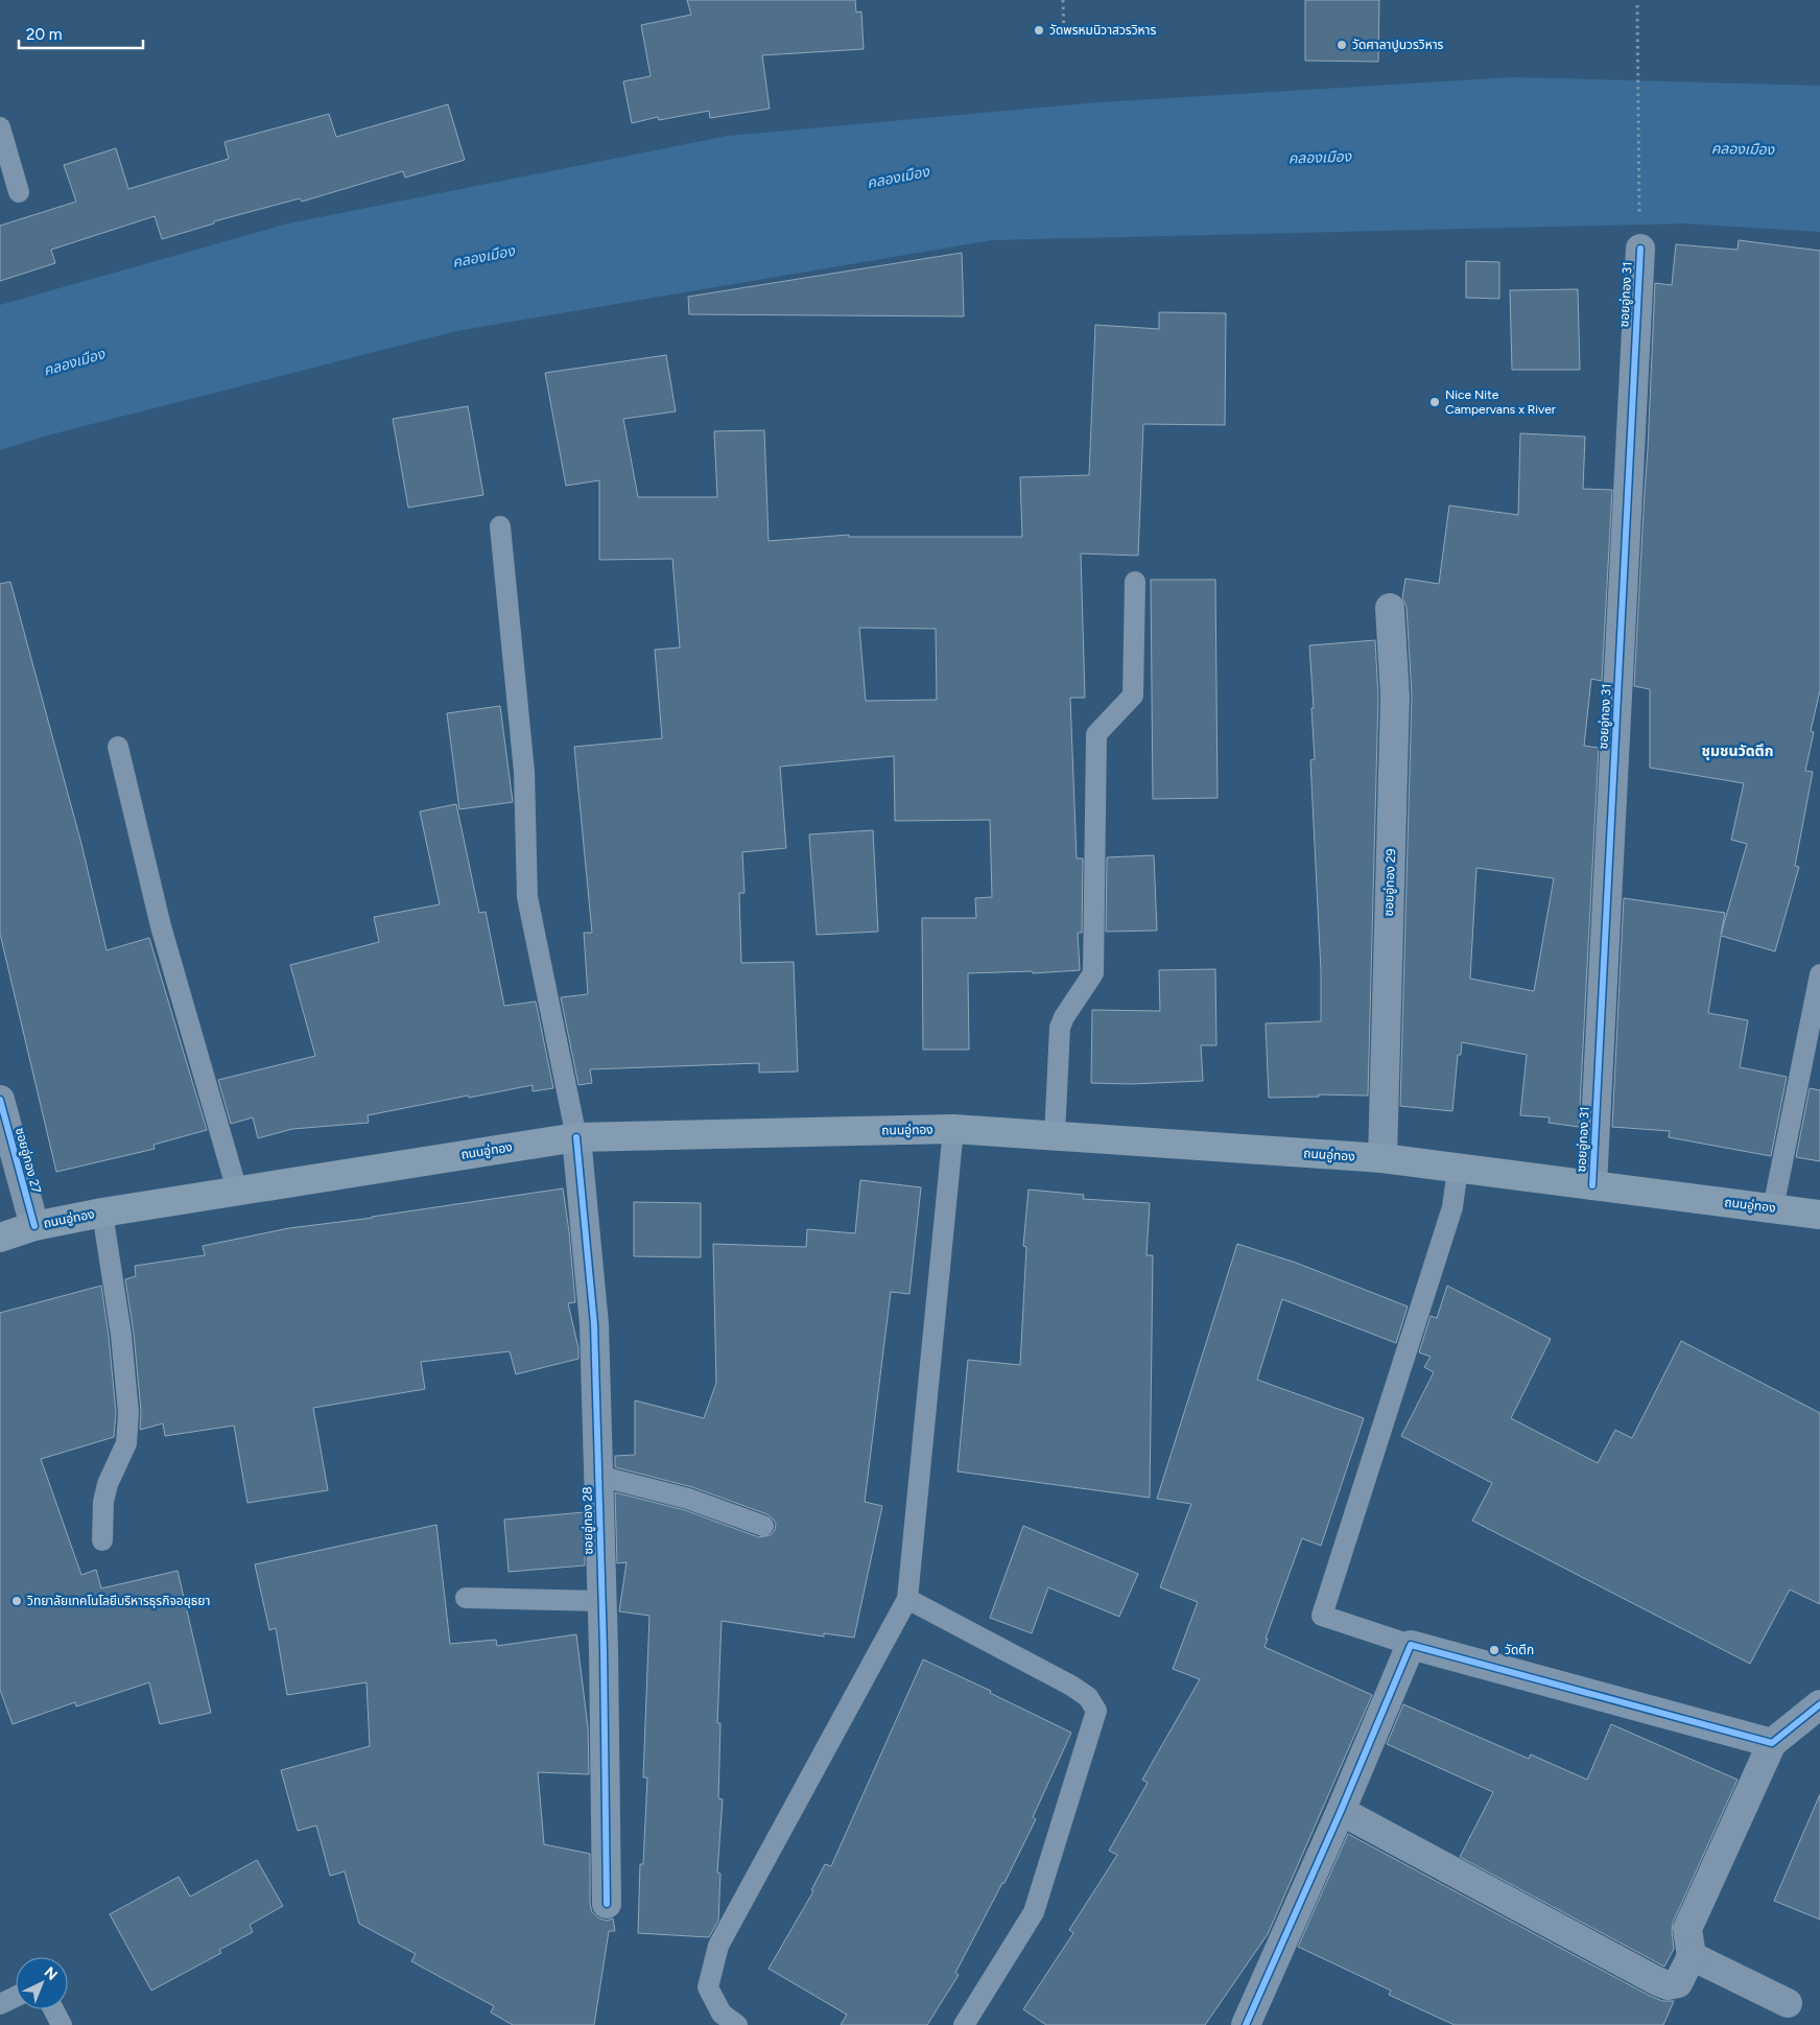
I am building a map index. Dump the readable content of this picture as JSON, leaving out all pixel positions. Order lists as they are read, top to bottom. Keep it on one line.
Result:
{"streets":{"main road":["ถนนอู่ทอง"],"street":["ซอยอู่ทอง 31","ซอยอู่ทอง 29","ซอยอู่ทอง 27","ซอยอู่ทอง 28"]},"crossings":[["ซอยอู่ทอง 31","ถนนอู่ทอง"],["ซอยอู่ทอง 29","ถนนอู่ทอง"],["ถนนอู่ทอง","ซอยอู่ทอง 27"],["ถนนอู่ทอง","ซอยอู่ทอง 28"]],"districts":["ชุมชนวัดตึก"],"water":["คลองเมือง"],"places":["วัดพรหมนิวาสวรวิหาร","วัดศาลาปูนวรวิหาร","Nice Nite Campervans x River","วิทยาลัยเทคโนโลยีบริหารธุรกิจอยุธยา","วัดตึก"],"scale_bar":"20 m","north":"top right"}
